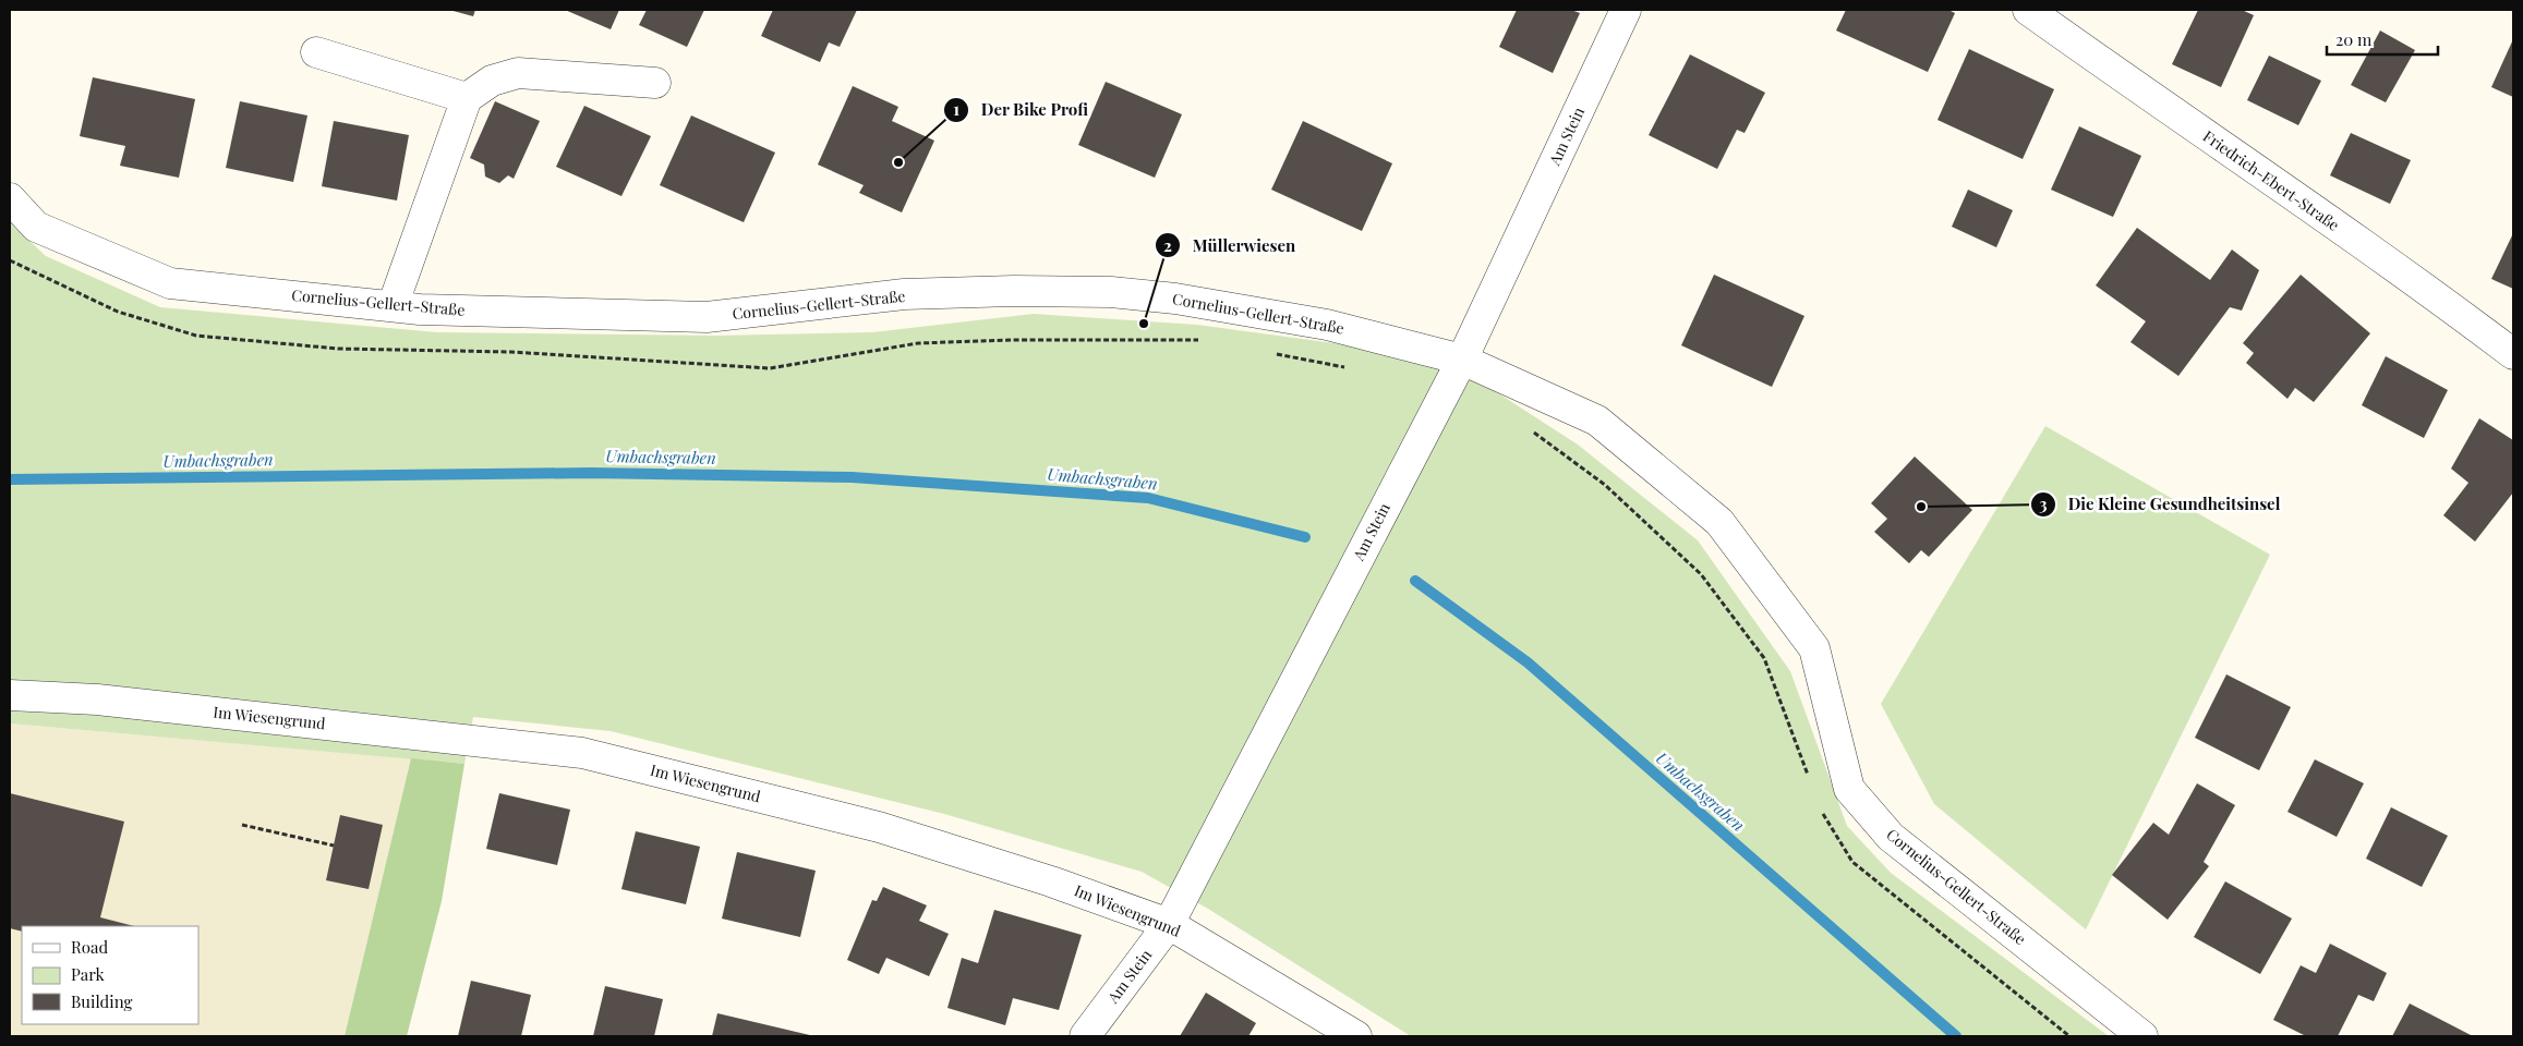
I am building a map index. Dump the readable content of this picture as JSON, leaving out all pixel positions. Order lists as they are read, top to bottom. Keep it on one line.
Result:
{"streets":{"street":["Am Stein","Friedrich-Ebert-Straße","Cornelius-Gellert-Straße","Im Wiesengrund"]},"crossings":[["Am Stein","Cornelius-Gellert-Straße"],["Am Stein","Im Wiesengrund"]],"water":["Umbachsgraben"],"places":["Der Bike Profi","Müllerwiesen","Die Kleine Gesundheitsinsel"],"legend":["Road","Park","Building"],"scale_bar":"20 m"}
